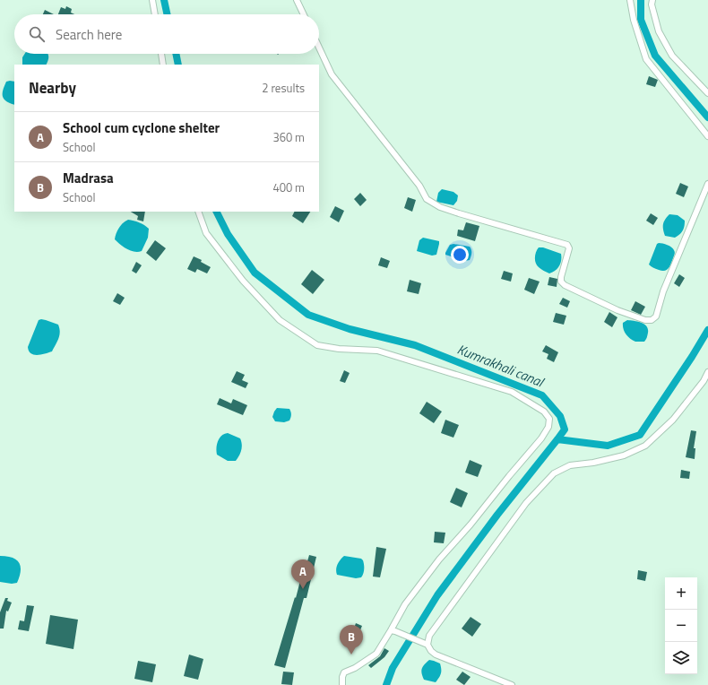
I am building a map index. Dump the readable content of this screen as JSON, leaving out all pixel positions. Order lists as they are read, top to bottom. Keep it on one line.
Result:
{"water":["Kumrakhali canal"],"page":{"search":"Search here","heading":["Nearby","2 results"],"list":[{"mark":"A","name":"School cum cyclone shelter","note":"School","value":"360 m"},{"mark":"B","name":"Madrasa","note":"School","value":"400 m"}],"pins":["A","B"],"map_buttons":["+","−"]}}
